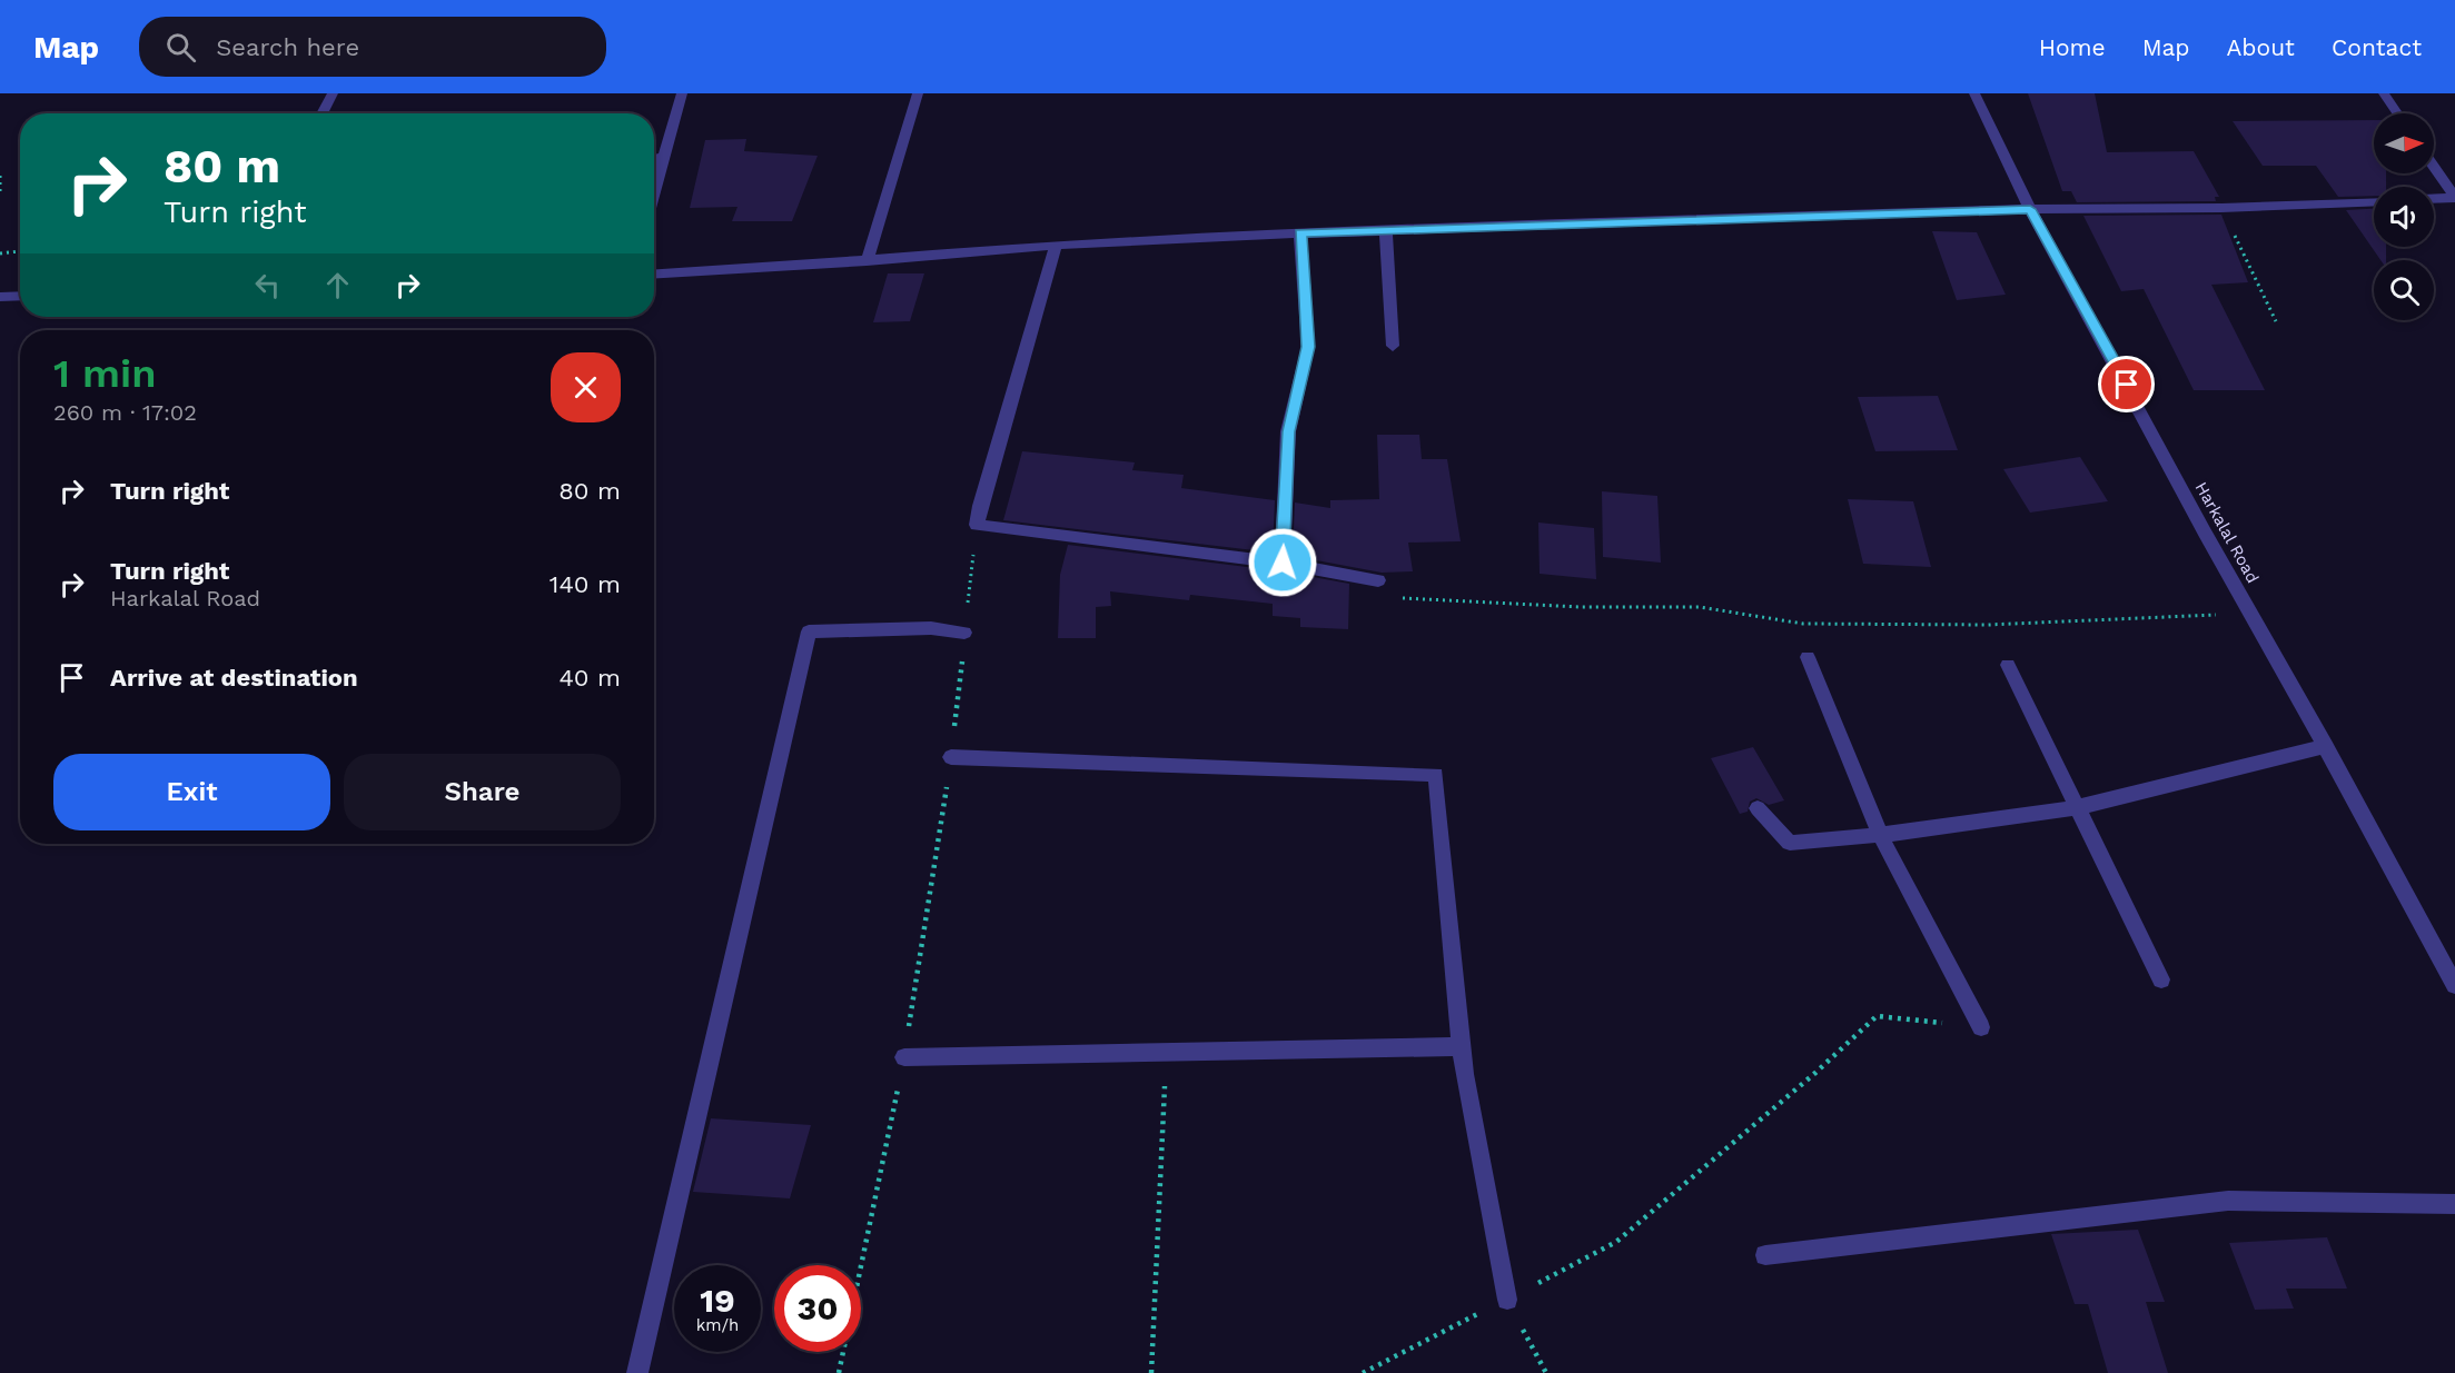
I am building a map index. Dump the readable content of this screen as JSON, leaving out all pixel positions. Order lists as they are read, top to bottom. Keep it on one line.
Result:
{"streets":{"street":["Harkalal Road"]},"north":"right","page":{"header":"Map","search":"Search here","nav":["Home","Map","About","Contact"],"turn":["80 m","Turn right"],"heading":["1 min","260 m · 17:02"],"list":[{"name":"Turn right","value":"80 m"},{"name":"Turn right","note":"Harkalal Road","value":"140 m"},{"name":"Arrive at destination","value":"40 m"}],"buttons":["Exit","Share"],"speed":"19 km/h","limit":"30"}}
